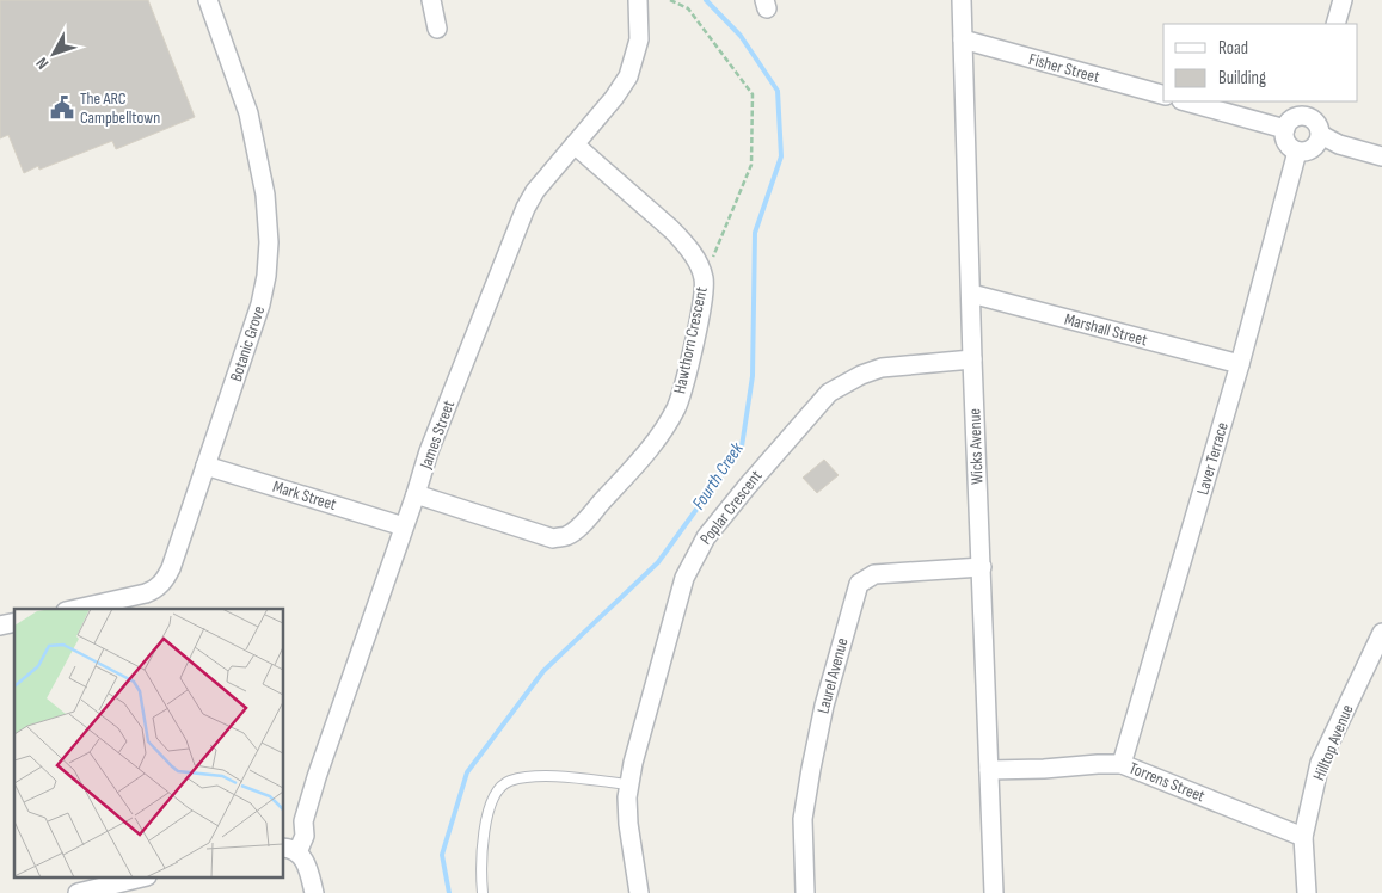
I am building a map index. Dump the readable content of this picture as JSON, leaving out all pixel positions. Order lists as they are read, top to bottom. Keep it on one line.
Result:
{"streets":{"street":["Fisher Street","Marshall Street","Hawthorn Crescent","Botanic Grove","James Street","Wicks Avenue","Laver Terrace","Mark Street","Poplar Crescent","Laurel Avenue","Hilltop Avenue","Torrens Street"]},"crossings":[["Fisher Street","Wicks Avenue"],["Marshall Street","Wicks Avenue"],["Marshall Street","Laver Terrace"],["Hawthorn Crescent","James Street"],["Botanic Grove","Mark Street"],["James Street","Mark Street"],["Wicks Avenue","Poplar Crescent"],["Wicks Avenue","Laurel Avenue"],["Wicks Avenue","Torrens Street"],["Laver Terrace","Torrens Street"],["Hilltop Avenue","Torrens Street"]],"water":["Fourth Creek"],"places":{"public building":["The ARC Campbelltown"]},"legend":["Road","Building"],"north":"bottom left"}
